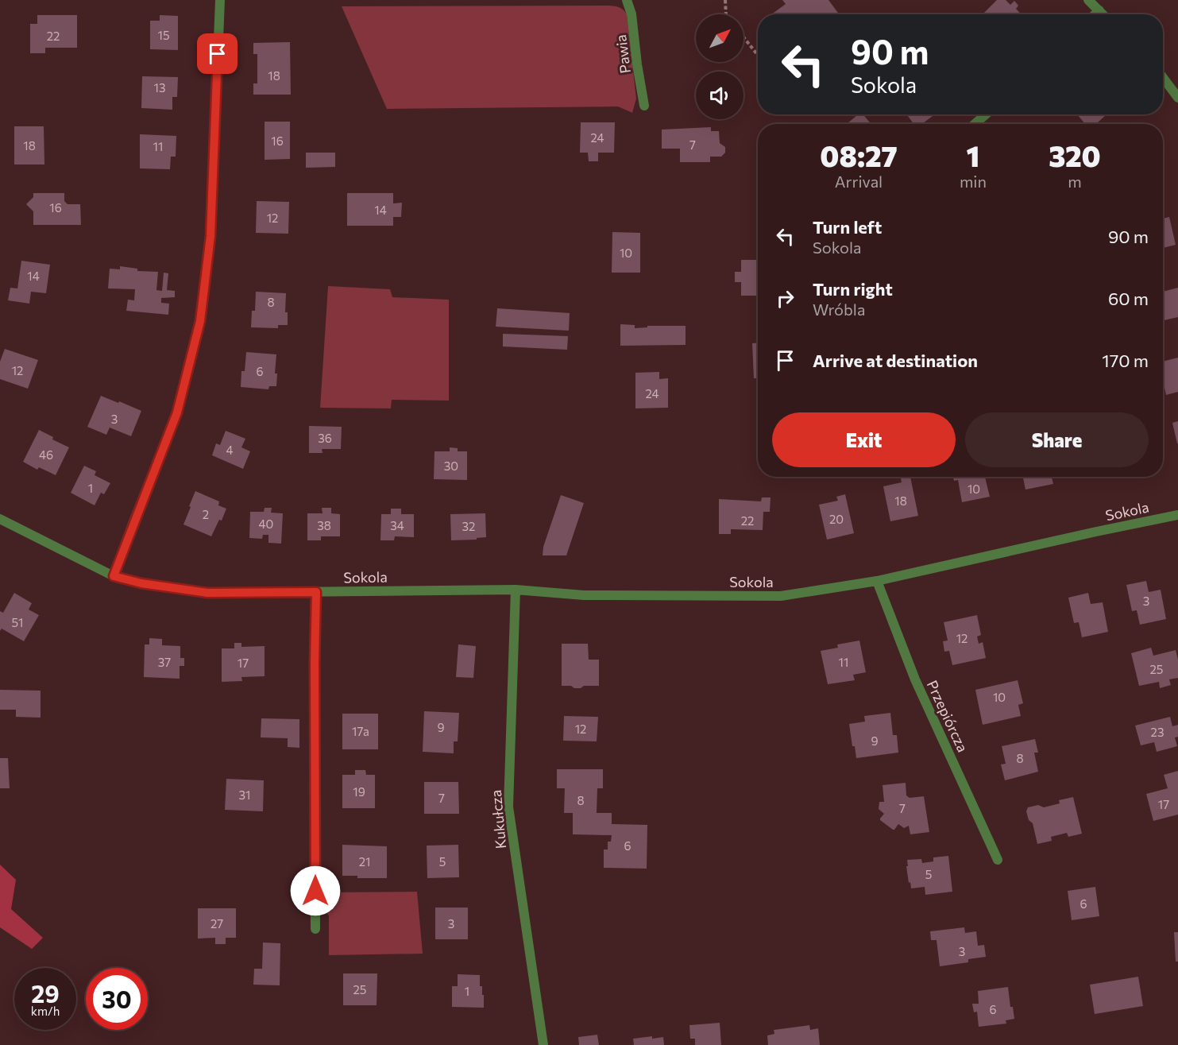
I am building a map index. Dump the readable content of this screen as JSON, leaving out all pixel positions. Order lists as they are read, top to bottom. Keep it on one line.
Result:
{"streets":{"street":["Pawia","Sokola","Przepiórcza","Kukułcza"]},"crossings":[["Sokola","Przepiórcza"],["Sokola","Kukułcza"]],"house_numbers":["15","22","18","13","24","16","7","18","11","16","14","12","10","14","8","12","6","24","3","36","4","46","30","1","10","18","2","20","22","40","38","34","32","3","51","12","37","11","17","25","10","9","12","17a","23","9","8","19","31","7","8","17","7","6","21","5","5","6","27","3","3","25","1","6"],"north":"top right","page":{"turn":["90 m","Sokola"],"eta":["08:27","Arrival","1","min","320","m"],"list":[{"name":"Turn left","note":"Sokola","value":"90 m"},{"name":"Turn right","note":"Wróbla","value":"60 m"},{"name":"Arrive at destination","value":"170 m"}],"buttons":["Exit","Share"],"speed":"29 km/h","limit":"30"}}
